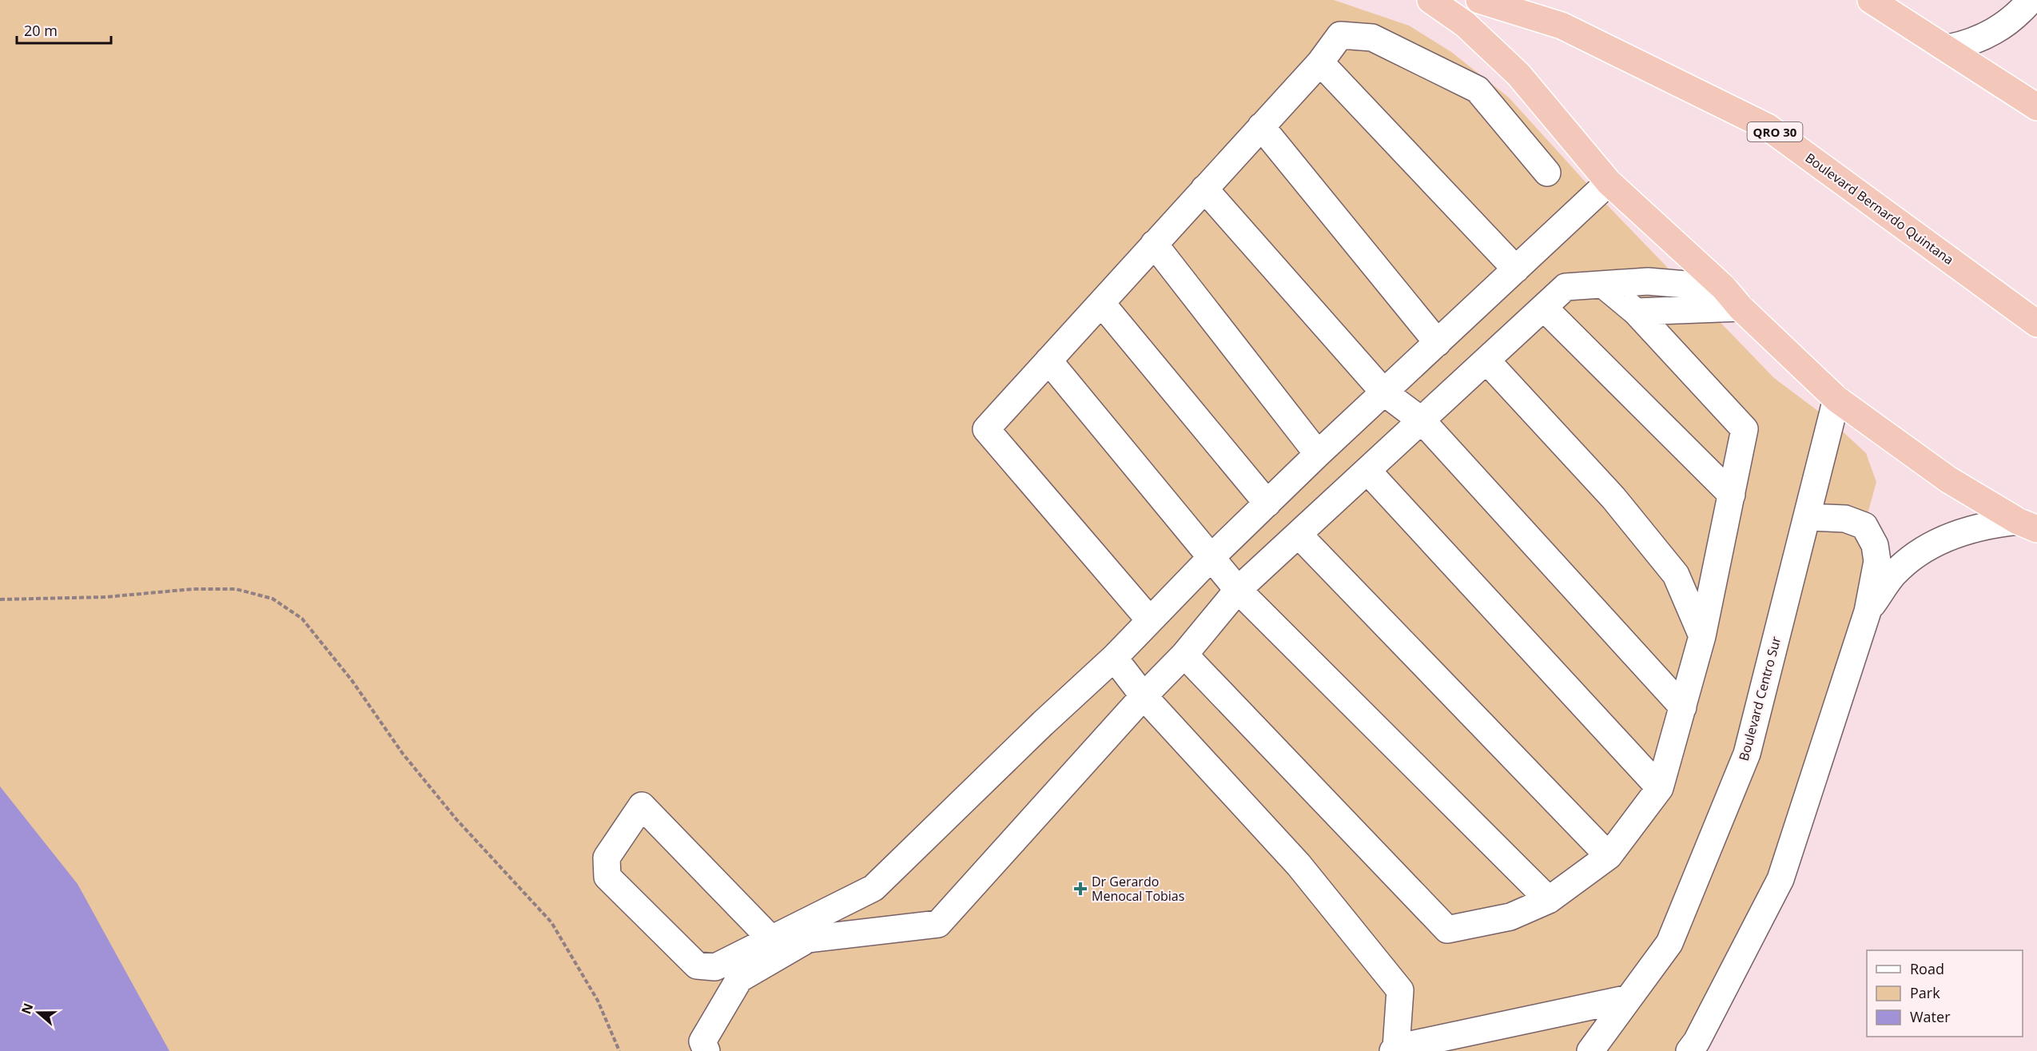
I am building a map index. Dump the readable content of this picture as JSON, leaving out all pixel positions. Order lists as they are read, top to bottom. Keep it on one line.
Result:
{"streets":{"highway":["QRO 30","Boulevard Bernardo Quintana"],"street":["Boulevard Centro Sur"]},"places":{"health":["Dr Gerardo Menocal Tobias"]},"legend":["Road","Park","Water"],"scale_bar":"20 m","north":"left"}
